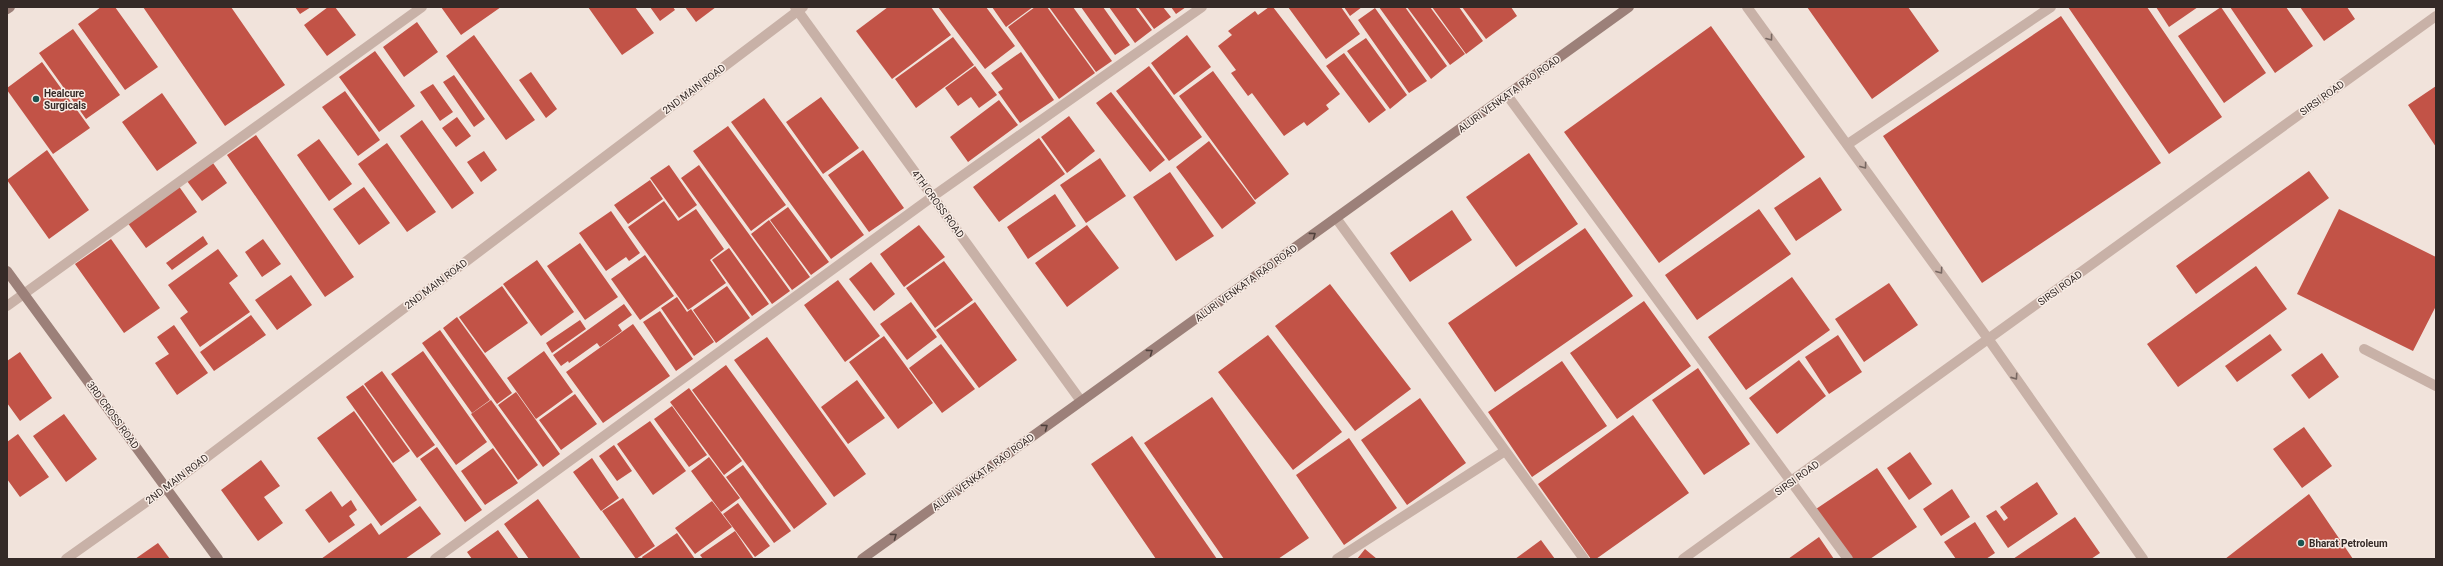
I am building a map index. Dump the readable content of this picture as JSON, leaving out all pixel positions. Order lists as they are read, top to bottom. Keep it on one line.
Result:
{"streets":{"main road":["ALURI VENKATA RAO ROAD","3RD CROSS ROAD"],"street":["2ND MAIN ROAD","SIRSI ROAD","4TH CROSS ROAD"]},"crossings":[["2ND MAIN ROAD","4TH CROSS ROAD"],["2ND MAIN ROAD","3RD CROSS ROAD"],["ALURI VENKATA RAO ROAD","4TH CROSS ROAD"]],"one_way":["ALURI VENKATA RAO ROAD"],"places":["Healcure Surgicals","Bharat Petroleum"]}
